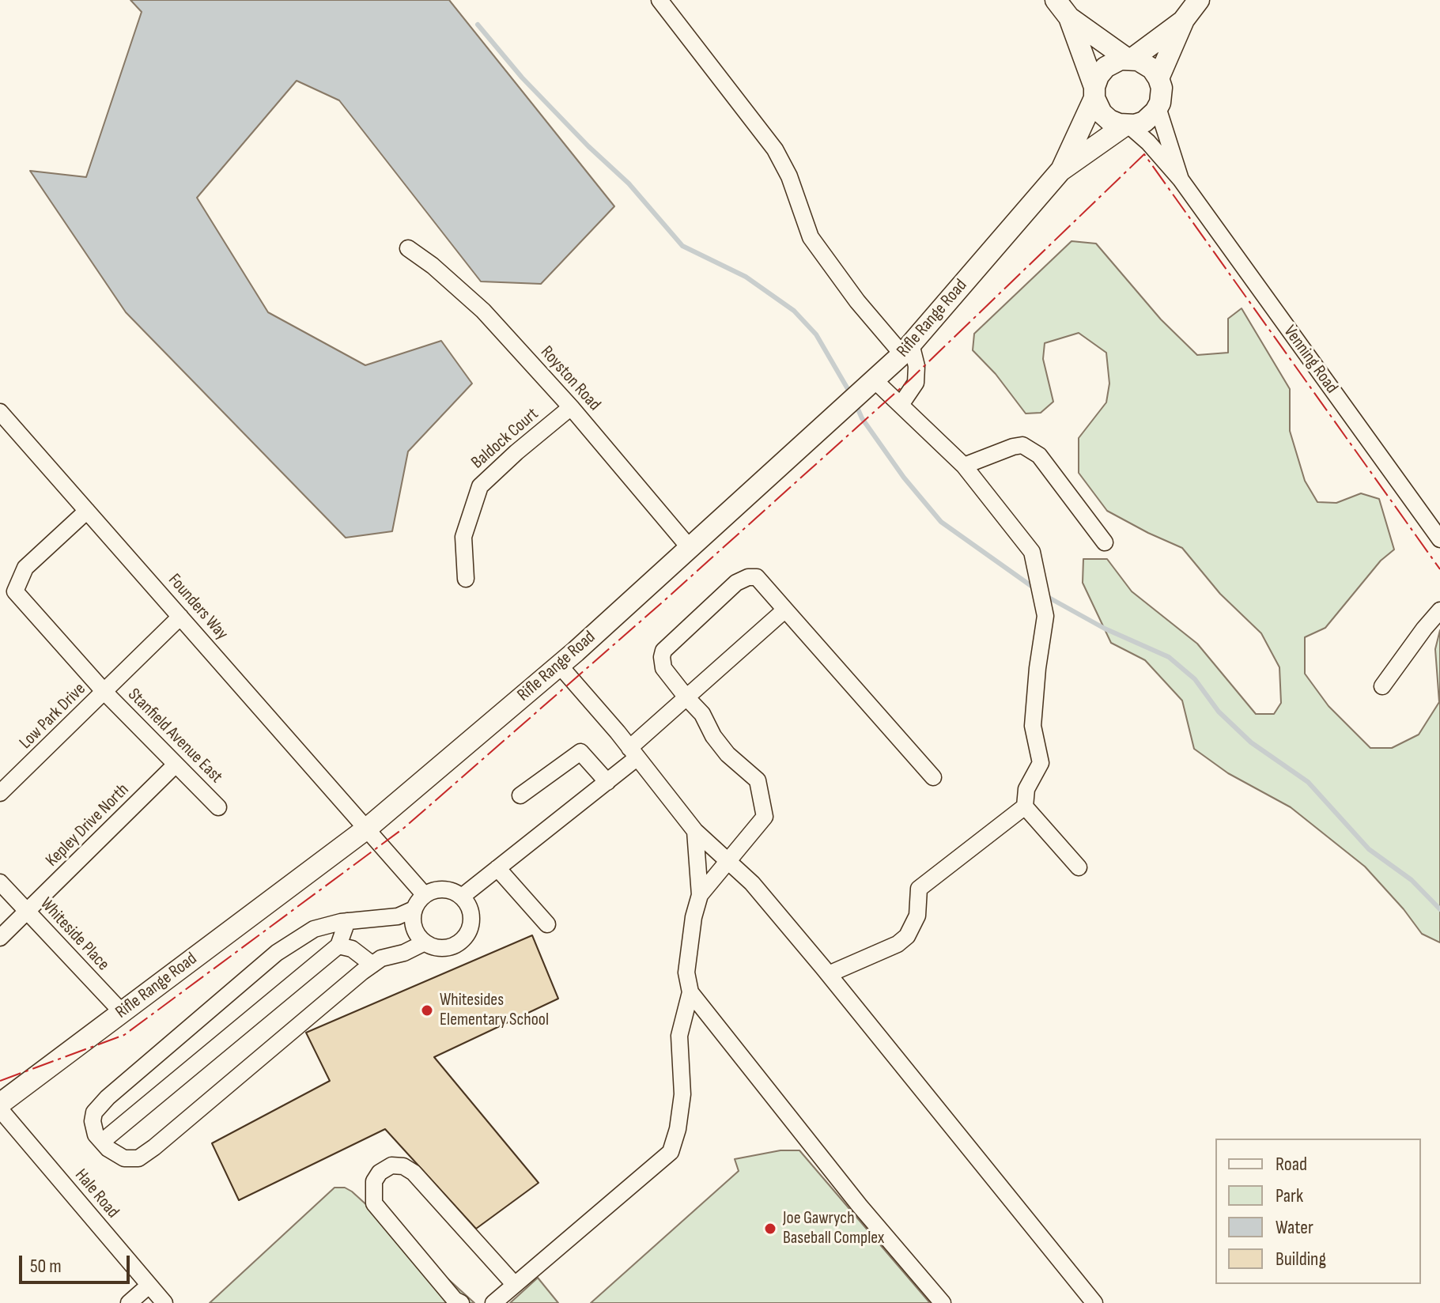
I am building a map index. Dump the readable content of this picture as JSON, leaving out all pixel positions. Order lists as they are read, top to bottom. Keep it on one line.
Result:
{"streets":{"main road":["Rifle Range Road"],"street":["Venning Road","Royston Road","Baldock Court","Founders Way","Low Park Drive","Stanfield Avenue East","Kepley Drive North","Whiteside Place","Hale Road"]},"crossings":[["Rifle Range Road","Venning Road"],["Rifle Range Road","Royston Road"],["Rifle Range Road","Founders Way"],["Rifle Range Road","Whiteside Place"],["Royston Road","Baldock Court"],["Founders Way","Low Park Drive"],["Founders Way","Stanfield Avenue East"],["Low Park Drive","Stanfield Avenue East"],["Stanfield Avenue East","Kepley Drive North"],["Kepley Drive North","Whiteside Place"]],"places":["Whitesides Elementary School","Joe Gawrych Baseball Complex"],"legend":["Road","Park","Water","Building"],"scale_bar":"50 m"}
